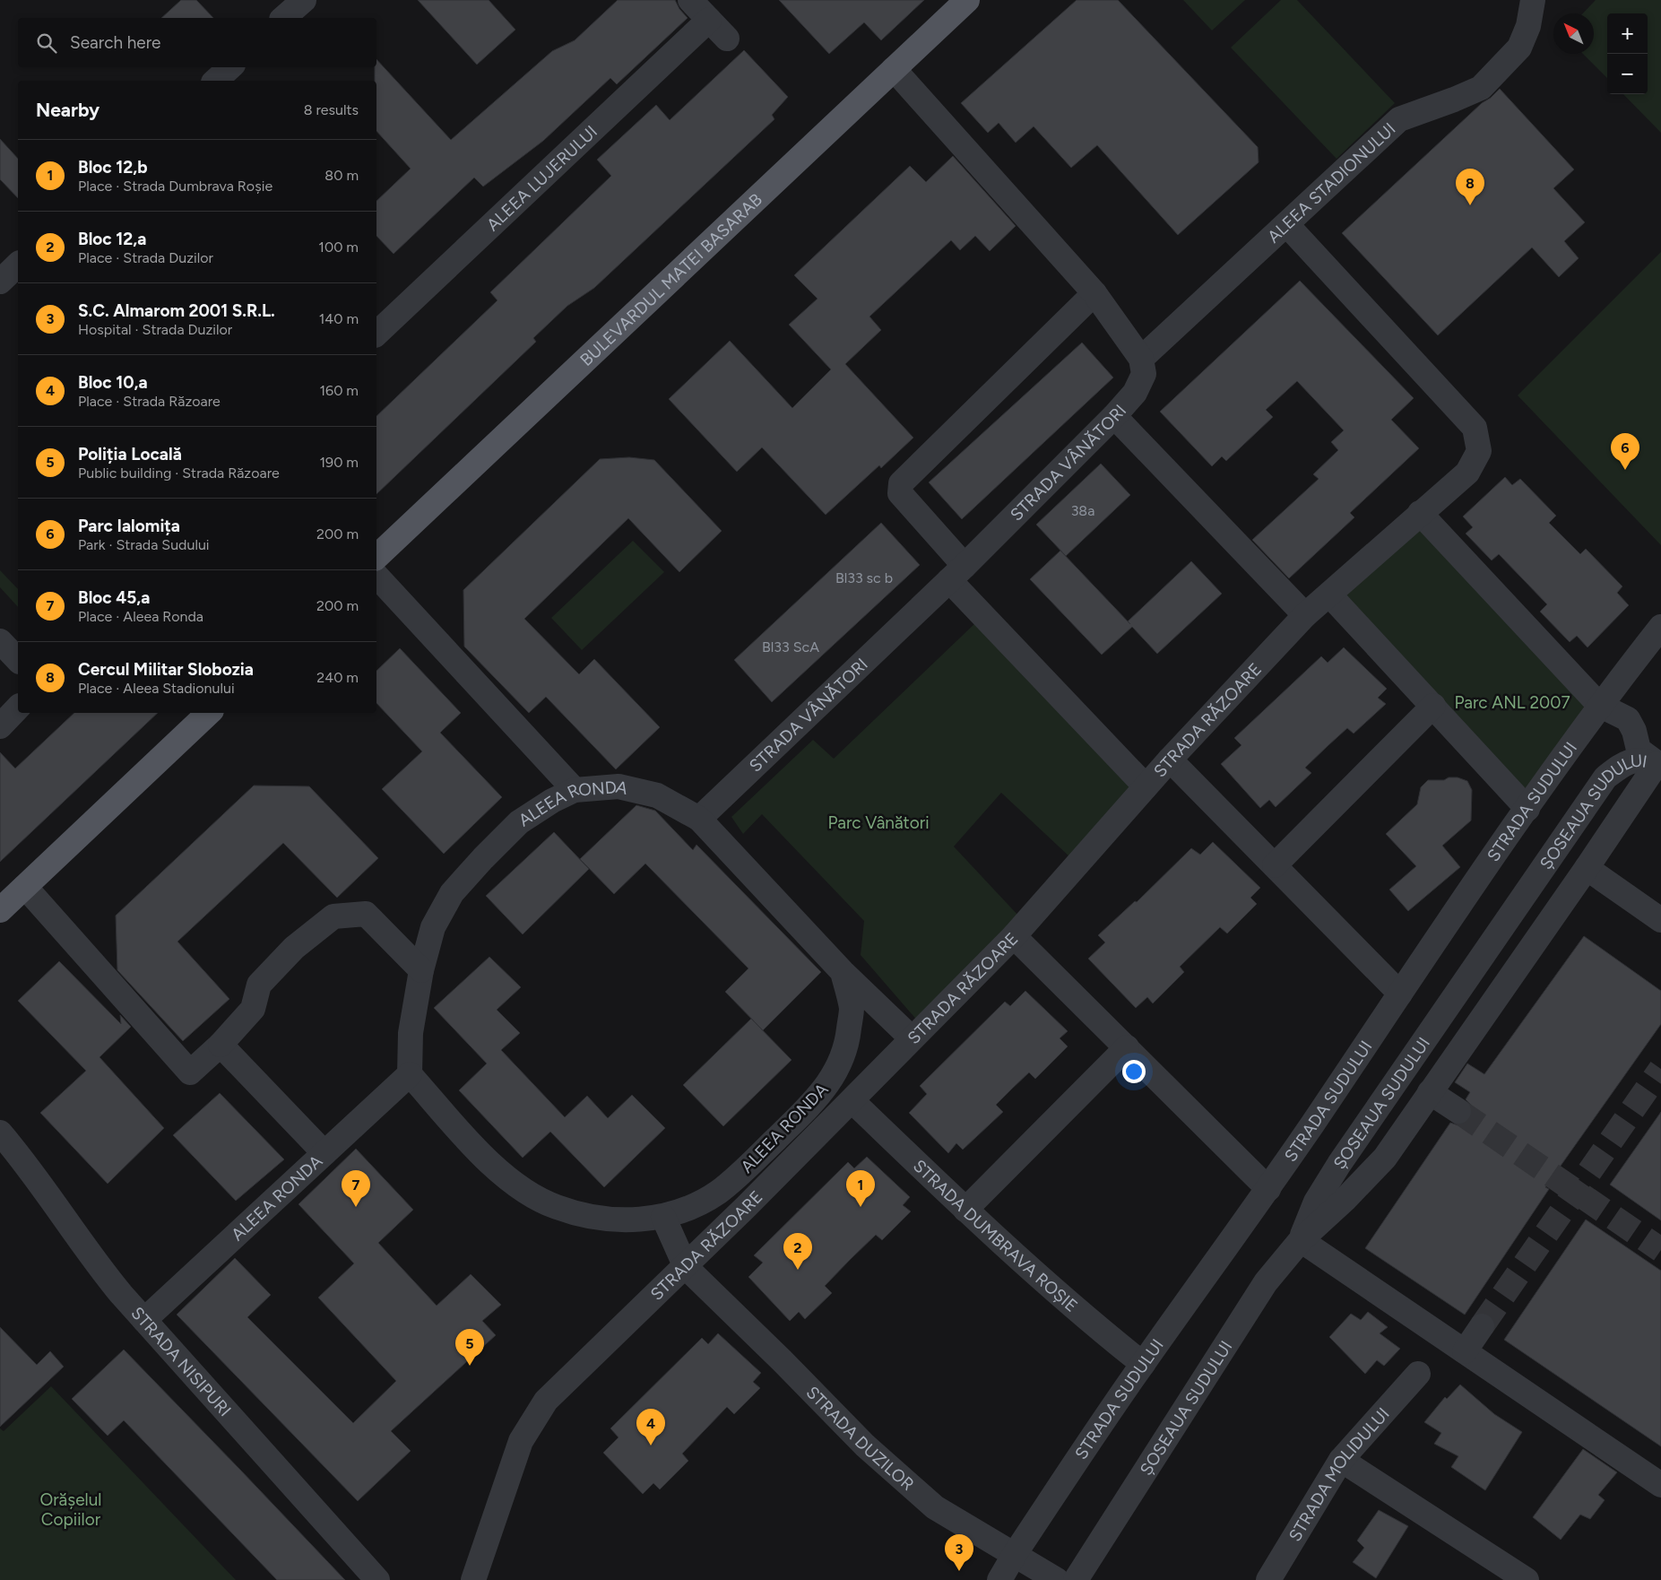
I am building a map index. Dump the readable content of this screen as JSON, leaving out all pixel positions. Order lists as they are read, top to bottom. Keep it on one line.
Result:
{"streets":{"main road":["BULEVARDUL MATEI BASARAB"],"street":["ALEEA LUJERULUI","ALEEA STADIONULUI","STRADA VÂNĂTORI","STRADA RĂZOARE","STRADA SUDULUI","ALEEA RONDA","ȘOSEAUA SUDULUI","STRADA DUMBRAVA ROȘIE","STRADA NISIPURI","STRADA DUZILOR","STRADA MOLIDULUI"]},"crossings":[["ALEEA STADIONULUI","STRADA VÂNĂTORI"],["ALEEA STADIONULUI","STRADA RĂZOARE"],["STRADA VÂNĂTORI","ALEEA RONDA"],["STRADA RĂZOARE","ALEEA RONDA"],["STRADA RĂZOARE","STRADA DUMBRAVA ROȘIE"],["STRADA RĂZOARE","STRADA DUZILOR"],["STRADA SUDULUI","STRADA DUMBRAVA ROȘIE"],["STRADA SUDULUI","STRADA DUZILOR"],["ALEEA RONDA","STRADA NISIPURI"]],"parks":["Parc ANL 2007","Parc Vânători","Orășelul Copiilor"],"house_numbers":["38a","Bl33 sc b","Bl33 ScA"],"north":"top left","page":{"map_buttons":["+","−"],"search":"Search here","heading":["Nearby","8 results"],"list":[{"mark":"1","name":"Bloc 12,b","note":"Place · Strada Dumbrava Roșie","value":"80 m"},{"mark":"2","name":"Bloc 12,a","note":"Place · Strada Duzilor","value":"100 m"},{"mark":"3","name":"S.C. Almarom 2001 S.R.L.","note":"Hospital · Strada Duzilor","value":"140 m"},{"mark":"4","name":"Bloc 10,a","note":"Place · Strada Răzoare","value":"160 m"},{"mark":"5","name":"Poliția Locală","note":"Public building · Strada Răzoare","value":"190 m"},{"mark":"6","name":"Parc Ialomița","note":"Park · Strada Sudului","value":"200 m"},{"mark":"7","name":"Bloc 45,a","note":"Place · Aleea Ronda","value":"200 m"},{"mark":"8","name":"Cercul Militar Slobozia","note":"Place · Aleea Stadionului","value":"240 m"}],"pins":["8","6","1","7","2","5","4","3"]}}
